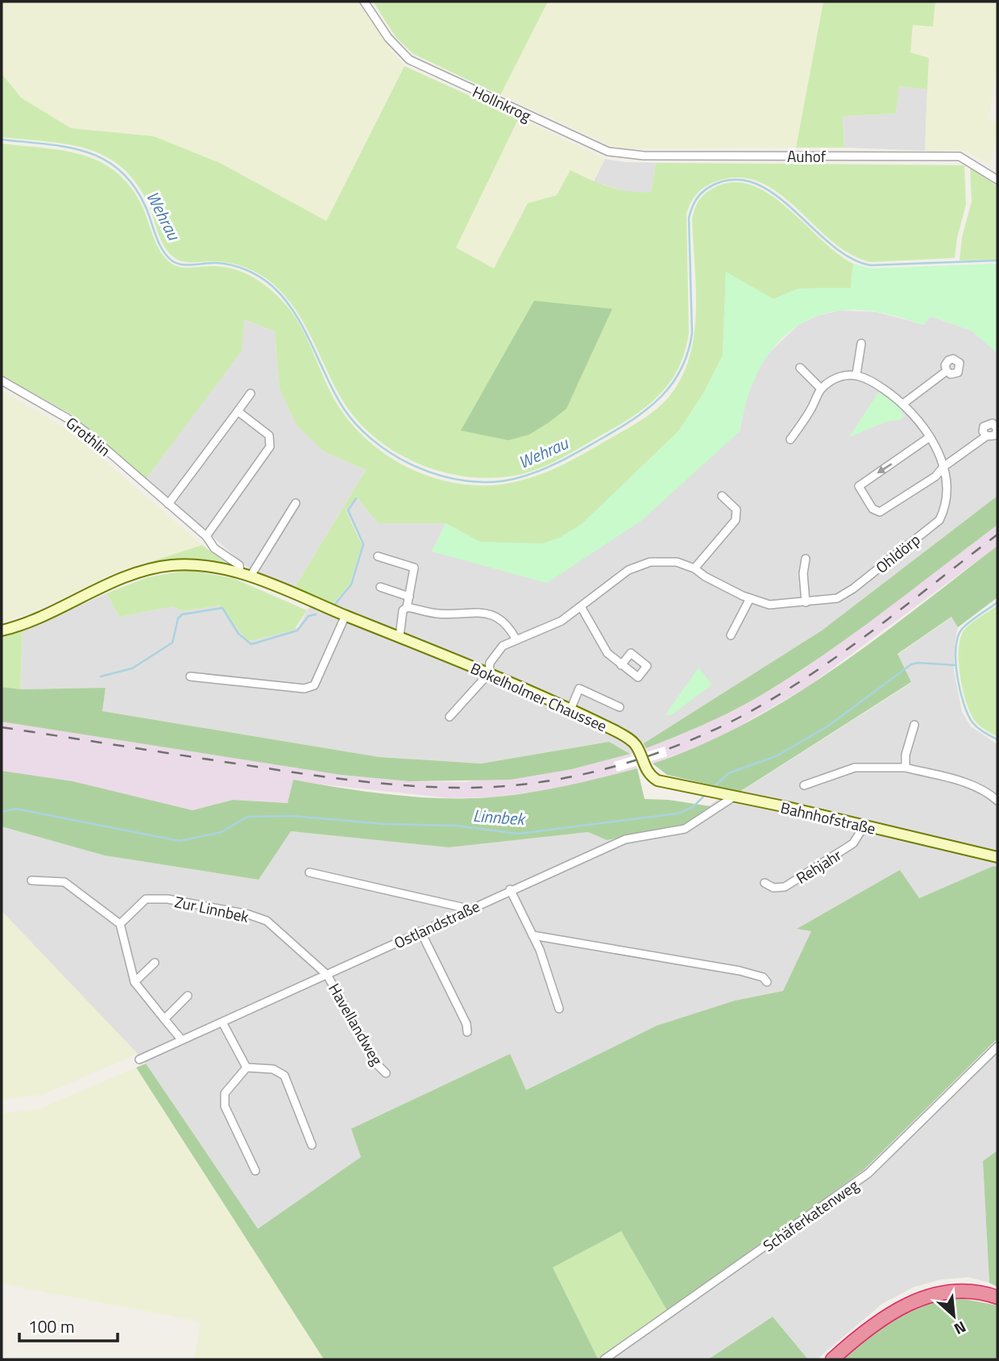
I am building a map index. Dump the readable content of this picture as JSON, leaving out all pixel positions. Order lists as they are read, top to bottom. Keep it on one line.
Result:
{"streets":{"main road":["Bokelholmer Chaussee","Bahnhofstraße"],"street":["Hollnkrog","Auhof","Grothlin","Ohldörp","Rehjahr","Zur Linnbek","Ostlandstraße","Havellandweg","Schäferkatenweg"]},"crossings":[["Hollnkrog","Auhof"],["Grothlin","Bokelholmer Chaussee"],["Ohldörp","Bokelholmer Chaussee"],["Bokelholmer Chaussee","Bahnhofstraße"],["Bahnhofstraße","Rehjahr"],["Bahnhofstraße","Ostlandstraße"],["Zur Linnbek","Ostlandstraße"],["Zur Linnbek","Havellandweg"],["Ostlandstraße","Havellandweg"]],"water":["Wehrau","Linnbek"],"scale_bar":"100 m","north":"bottom right"}
